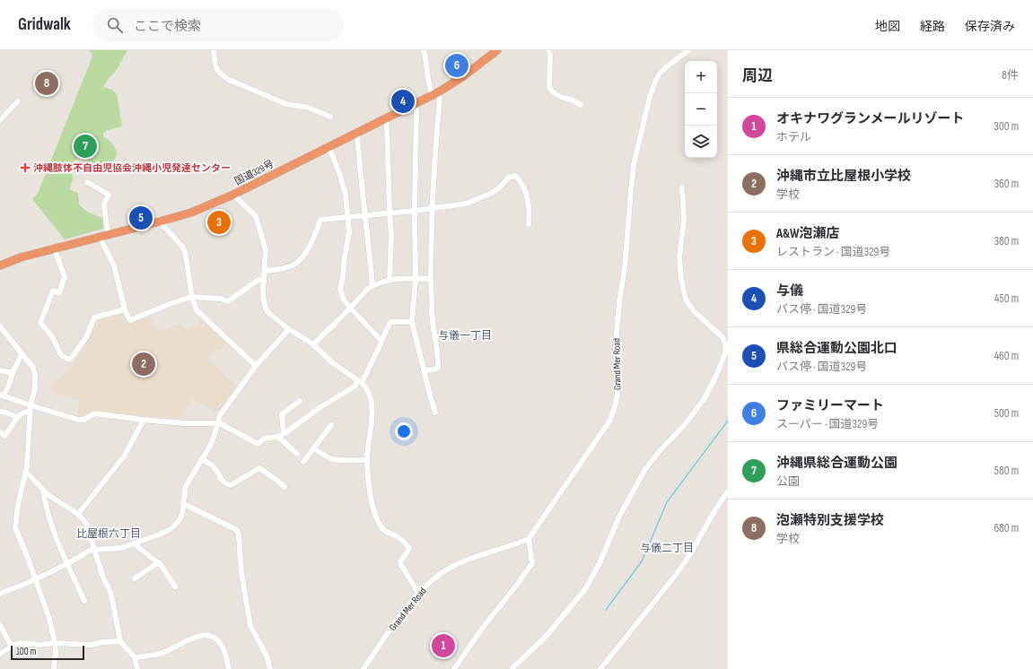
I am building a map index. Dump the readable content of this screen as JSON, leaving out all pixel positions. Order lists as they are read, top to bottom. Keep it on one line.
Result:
{"streets":{"highway":["国道329号"],"street":["Grand Mer Road"]},"districts":["与儀一丁目","比屋根六丁目","与儀二丁目"],"places":{"health":["沖縄肢体不自由児協会沖縄小児発達センター"]},"scale_bar":"100 m","page":{"header":"Gridwalk","search":"ここで検索","nav":["地図","経路","保存済み"],"heading":["周辺","8件"],"pins":["6","8","4","7","5","3","2","1"],"map_buttons":["+","−"],"list":[{"mark":"1","name":"オキナワグランメールリゾート","note":"ホテル","value":"300 m"},{"mark":"2","name":"沖縄市立比屋根小学校","note":"学校","value":"360 m"},{"mark":"3","name":"A&W泡瀬店","note":"レストラン · 国道329号","value":"380 m"},{"mark":"4","name":"与儀","note":"バス停 · 国道329号","value":"450 m"},{"mark":"5","name":"県総合運動公園北口","note":"バス停 · 国道329号","value":"460 m"},{"mark":"6","name":"ファミリーマート","note":"スーパー · 国道329号","value":"500 m"},{"mark":"7","name":"沖縄県総合運動公園","note":"公園","value":"580 m"},{"mark":"8","name":"泡瀬特別支援学校","note":"学校","value":"680 m"}],"scale":"100 m"}}
